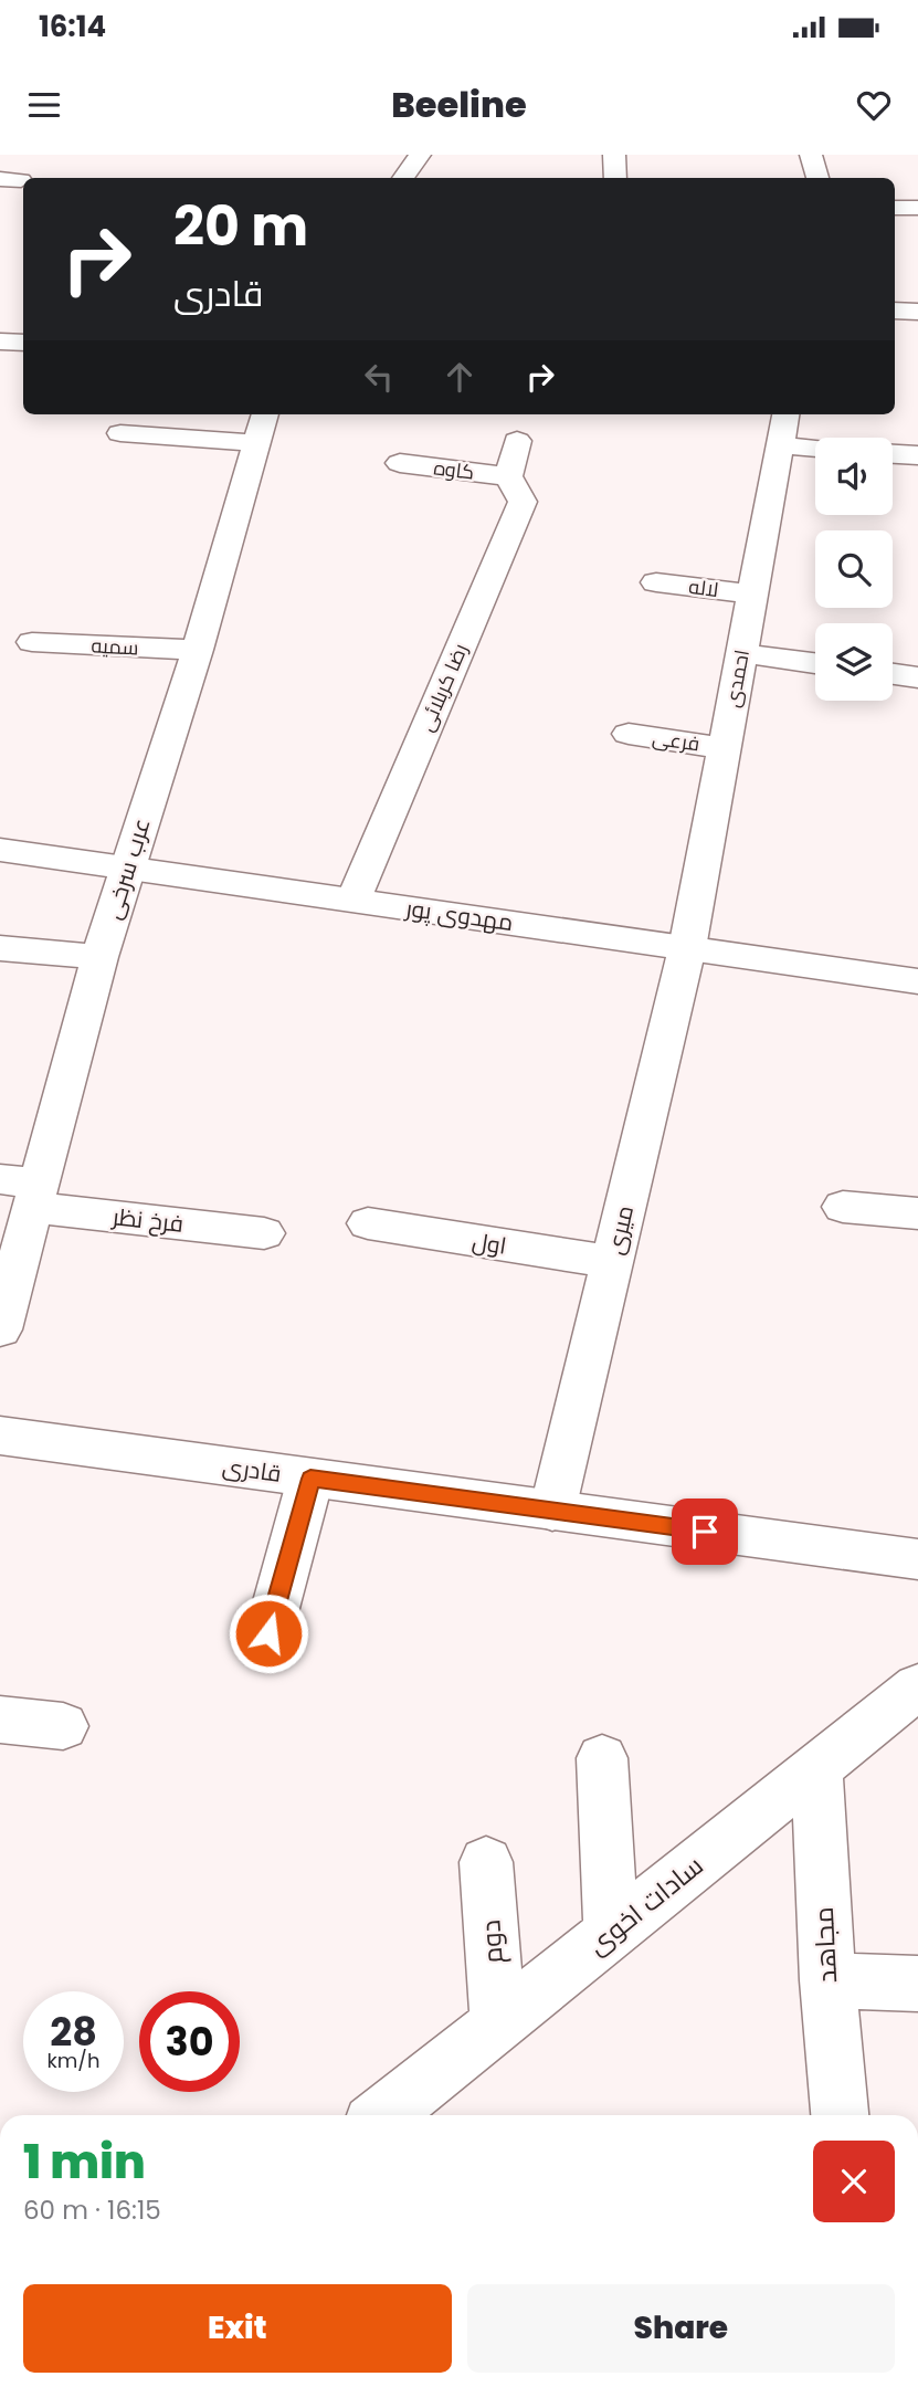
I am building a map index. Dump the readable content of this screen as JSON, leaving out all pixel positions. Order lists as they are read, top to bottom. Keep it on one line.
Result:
{"streets":{"street":["کاوه","لاله","سمیه","احمدی","رضا کربلائی","فرعی","عرب سرخی","مهدوی پور","فرخ نظر","میری","اول","قادرى","سادات اخوی","دوم","مجاهد"]},"crossings":[["کاوه","رضا کربلائی"],["لاله","احمدی"],["سمیه","عرب سرخی"],["احمدی","فرعی"],["احمدی","مهدوی پور"],["احمدی","میری"],["رضا کربلائی","مهدوی پور"],["عرب سرخی","مهدوی پور"],["عرب سرخی","فرخ نظر"],["مهدوی پور","میری"],["میری","اول"],["میری","قادرى"],["سادات اخوی","دوم"],["سادات اخوی","مجاهد"]],"page":{"status":"16:14","header":"Beeline","turn":["20 m","قادرى"],"speed":"28 km/h","limit":"30","heading":["1 min","60 m · 16:15"],"buttons":["Exit","Share"]}}
